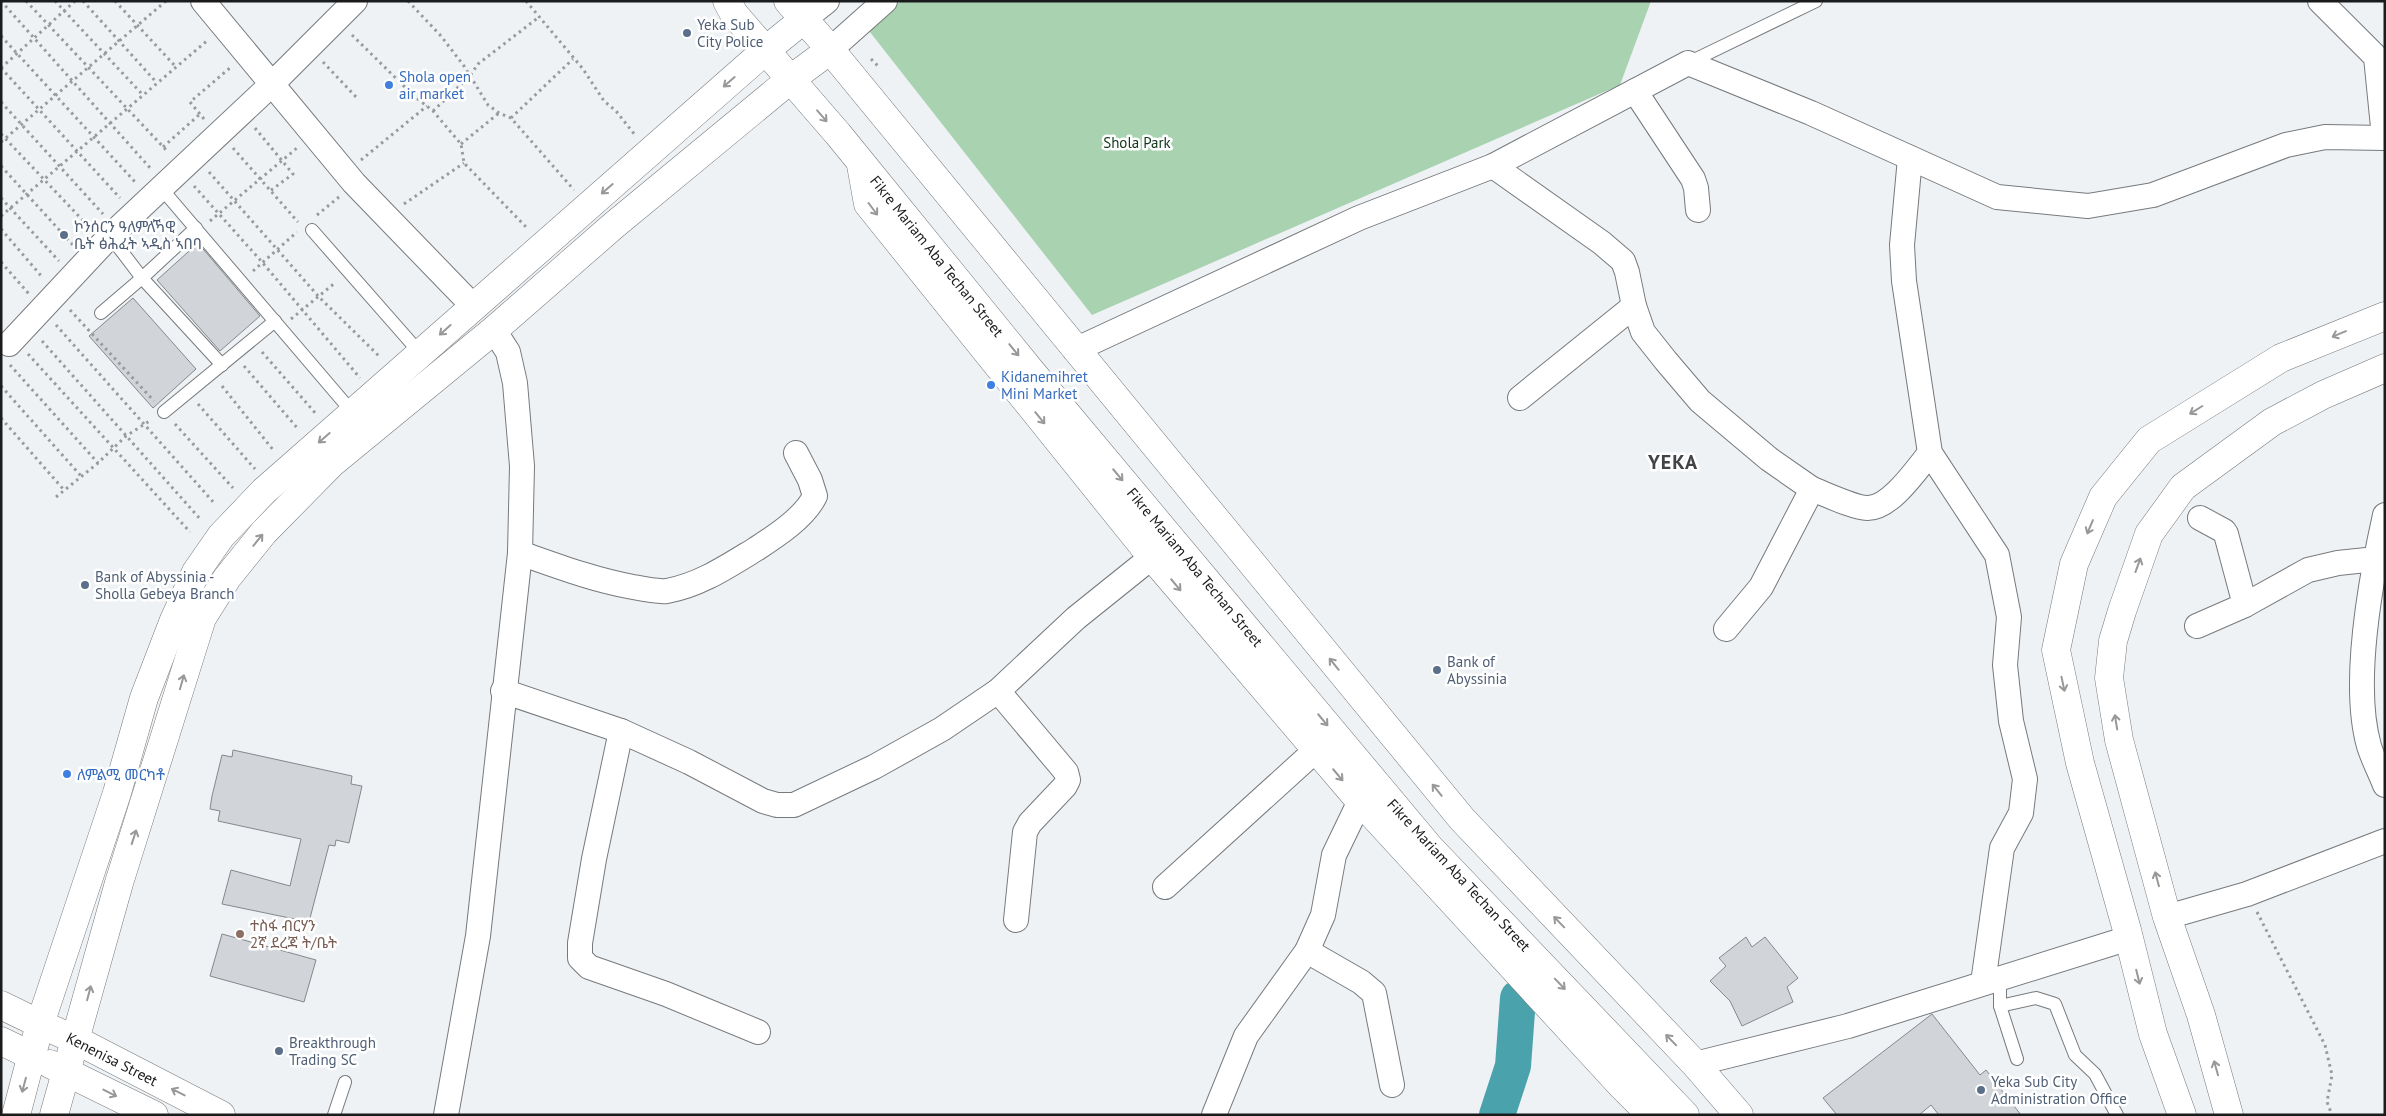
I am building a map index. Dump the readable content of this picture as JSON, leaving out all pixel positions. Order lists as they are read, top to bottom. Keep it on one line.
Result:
{"streets":{"main road":["Fikre Mariam Aba Techan Street","Kenenisa Street"]},"districts":["YEKA"],"parks":["Shola Park"],"places":["Yeka Sub City Police","Shola open air market","ኮንሰርን ዓለምለኻዊ ቤት ፅሕፈት ኣዲስ ኣበባ","Kidanemihret Mini Market","Bank of Abyssinia - Sholla Gebeya Branch","Bank of Abyssinia","ለምልሚ መርካቶ","ተስፋ ብርሃን 2ኛ ደረጃ ት/ቤት","Breakthrough Trading SC","Yeka Sub City Administration Office"]}
